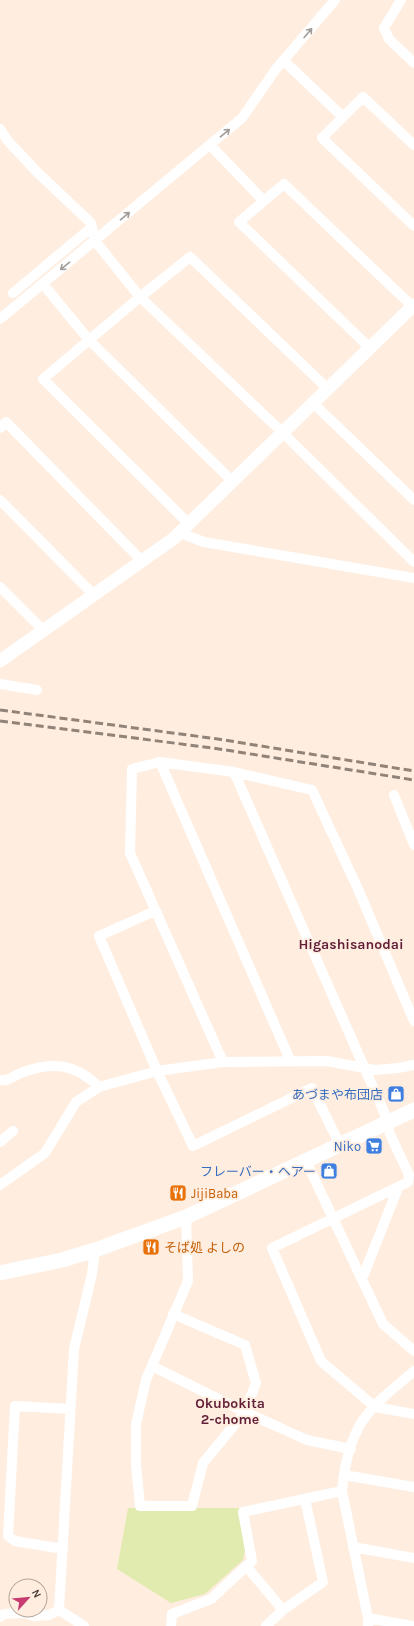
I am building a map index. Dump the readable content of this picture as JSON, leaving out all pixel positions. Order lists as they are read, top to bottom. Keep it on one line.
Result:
{"districts":["Higashisanodai","Okubokita 2-chome"],"places":{"shop":["あづまや布団店","フレーバー・ヘアー"],"supermarket":["Niko"],"restaurant":["JijiBaba","そば処 よしの"]},"north":"top right"}
